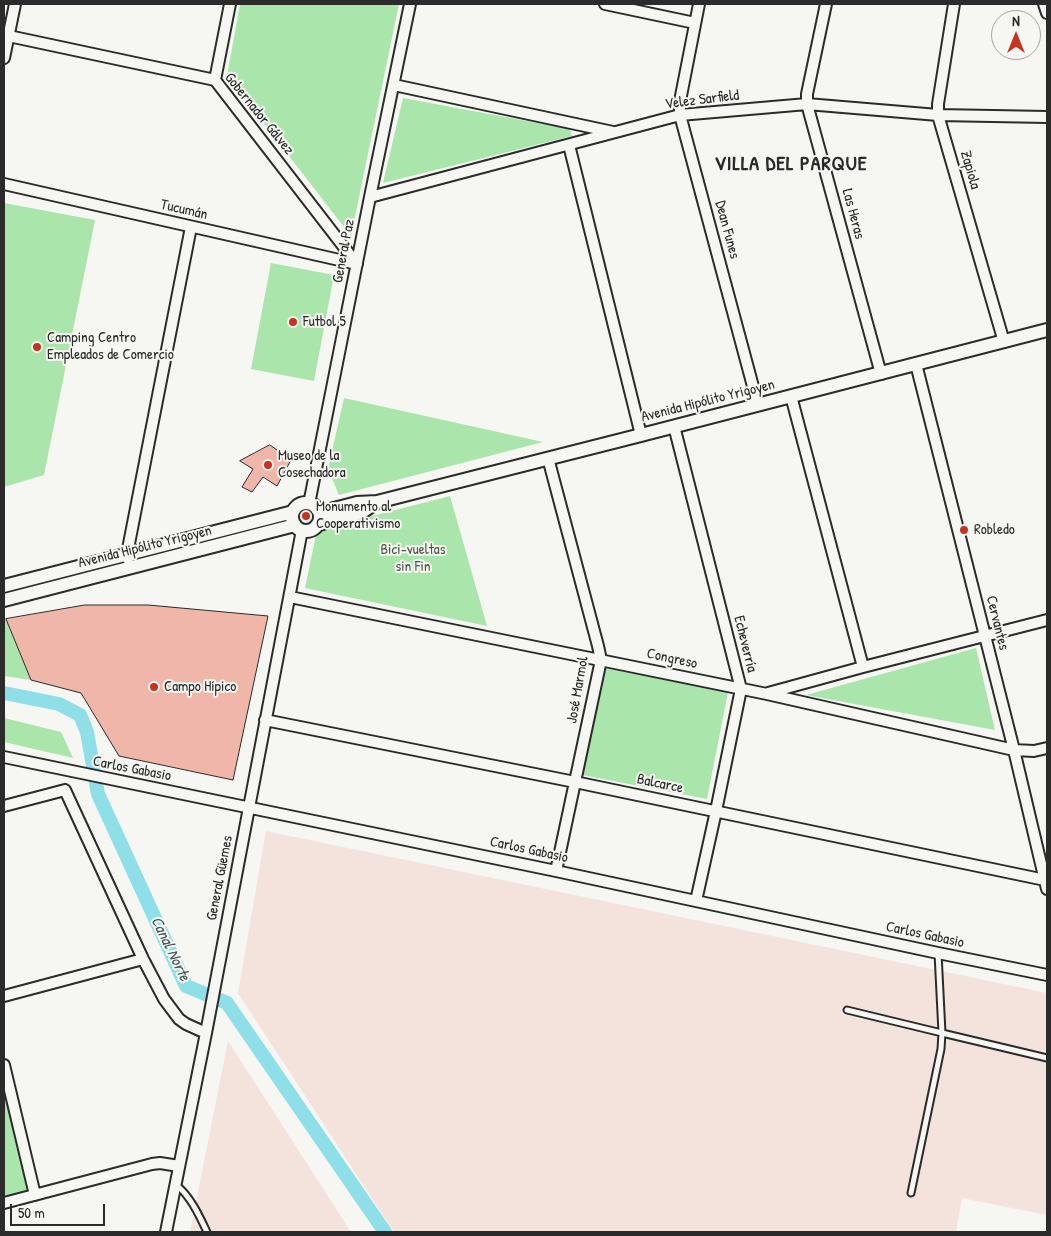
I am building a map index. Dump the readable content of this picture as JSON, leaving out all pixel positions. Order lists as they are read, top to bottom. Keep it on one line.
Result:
{"streets":{"street":["Velez Sarfield","Gobernador Gálvez","Zapiola","Tucumán","Las Heras","Dean Funes","General Paz","Avenida Hipólito Yrigoyen","Cervantes","Echeverría","Congreso","José Marmol","Carlos Gabasio","Balcarce","General Güemes"]},"crossings":[["Velez Sarfield","Zapiola"],["Velez Sarfield","Las Heras"],["Velez Sarfield","Dean Funes"],["Velez Sarfield","General Paz"],["Gobernador Gálvez","Tucumán"],["Gobernador Gálvez","General Paz"],["Zapiola","Avenida Hipólito Yrigoyen"],["Tucumán","General Paz"],["Las Heras","Avenida Hipólito Yrigoyen"],["Dean Funes","Avenida Hipólito Yrigoyen"],["General Paz","Avenida Hipólito Yrigoyen"],["General Paz","General Güemes"],["Avenida Hipólito Yrigoyen","Cervantes"],["Avenida Hipólito Yrigoyen","Echeverría"],["Avenida Hipólito Yrigoyen","José Marmol"],["Avenida Hipólito Yrigoyen","General Güemes"],["Cervantes","Congreso"],["Cervantes","Balcarce"],["Echeverría","Congreso"],["Echeverría","Carlos Gabasio"],["Echeverría","Balcarce"],["Congreso","José Marmol"],["Congreso","General Güemes"],["José Marmol","Carlos Gabasio"],["José Marmol","Balcarce"],["Carlos Gabasio","General Güemes"],["Balcarce","General Güemes"]],"districts":["VILLA DEL PARQUE"],"water":["Canal Norte"],"parks":["Bici-vueltas sin Fin"],"places":["Futbol 5","Camping Centro Empleados de Comercio","Museo de la Cosechadora","Monumento al Cooperativismo","Robledo","Campo Hípico"],"scale_bar":"50 m","north":"top"}
